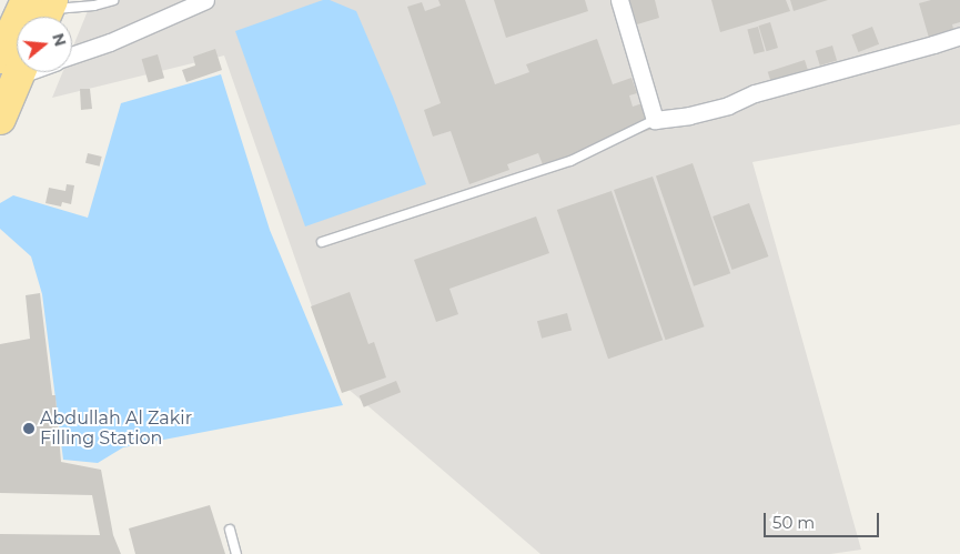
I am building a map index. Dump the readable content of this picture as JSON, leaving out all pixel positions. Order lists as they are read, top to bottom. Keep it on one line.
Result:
{"places":["Abdullah Al Zakir Filling Station"],"scale_bar":"50 m","north":"right"}
